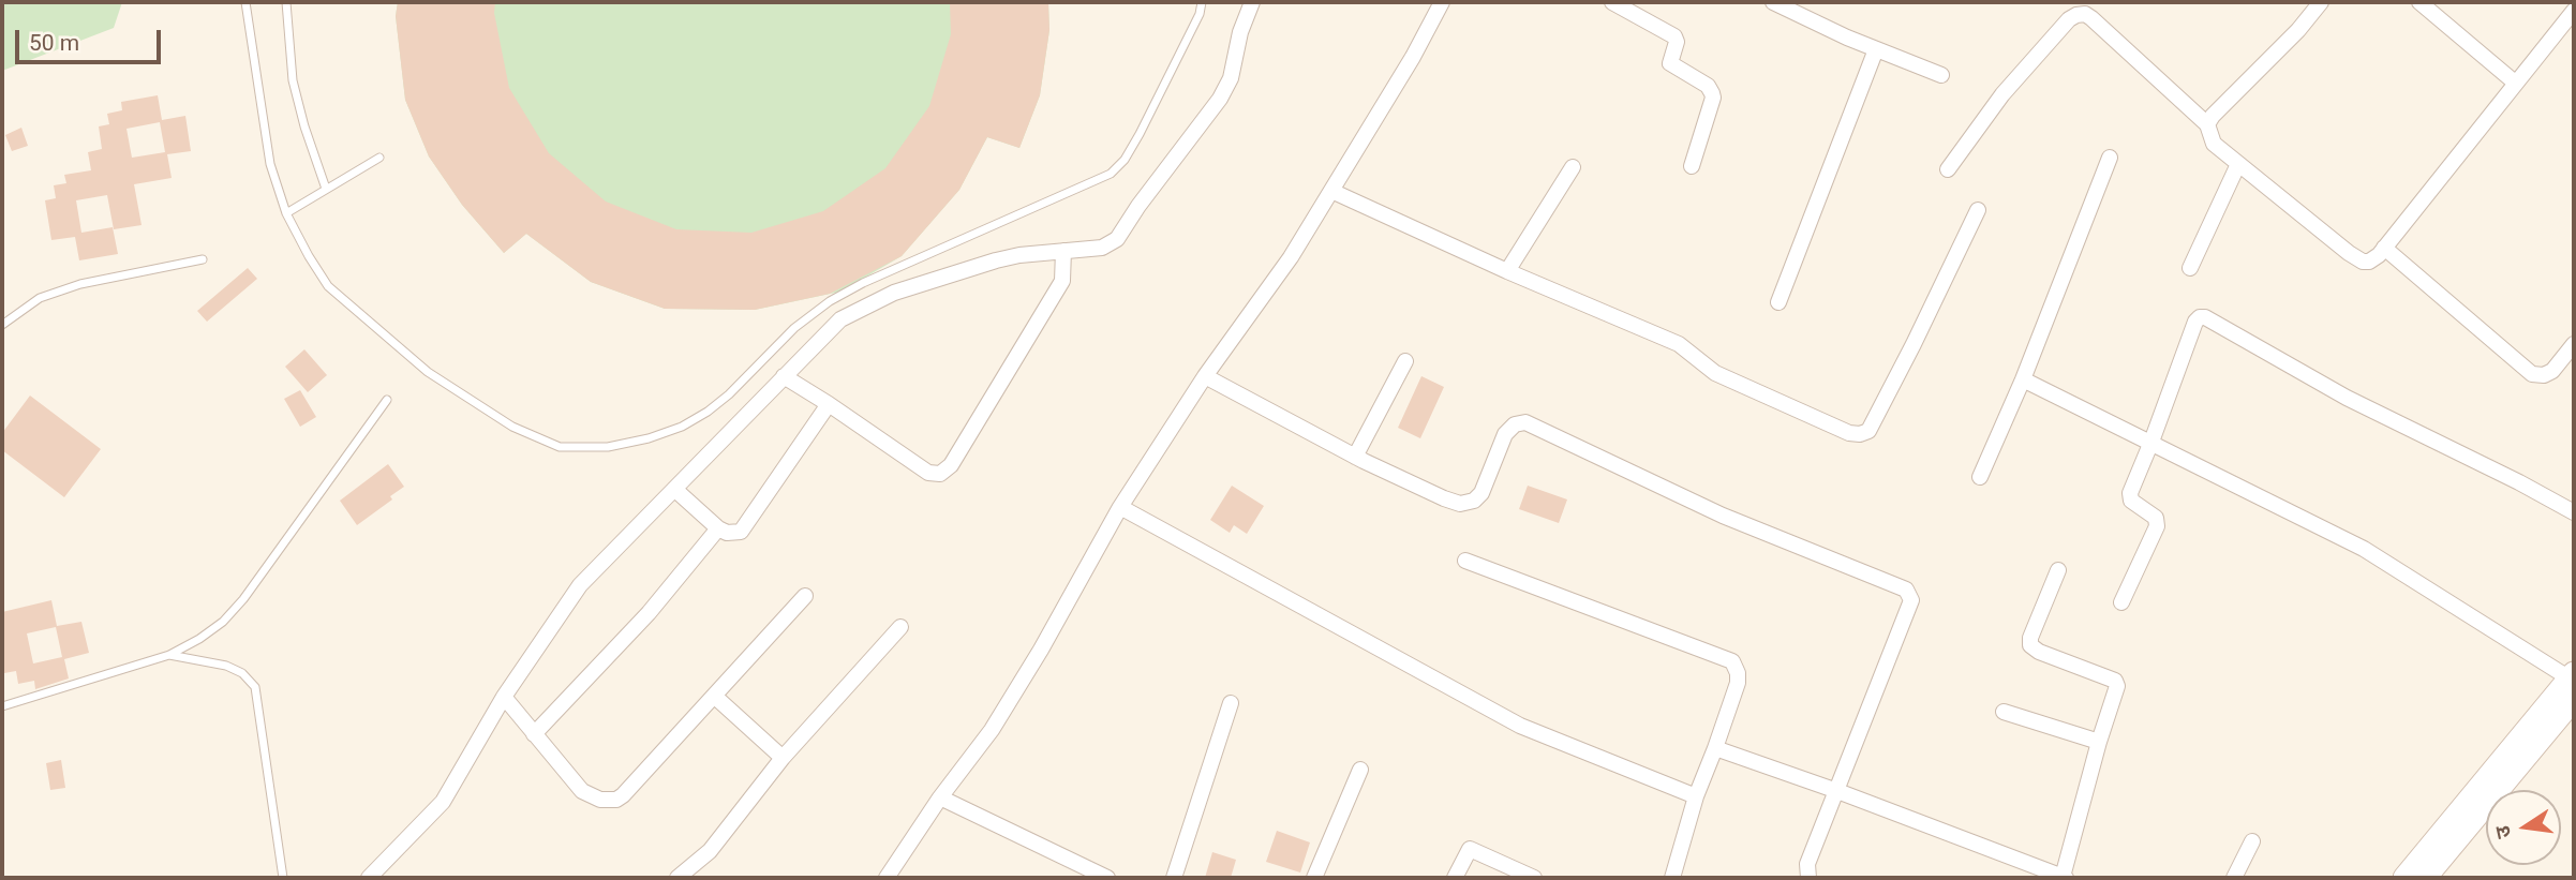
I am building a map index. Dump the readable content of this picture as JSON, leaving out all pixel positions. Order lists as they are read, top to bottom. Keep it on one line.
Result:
{"scale_bar":"50 m","north":"left"}
